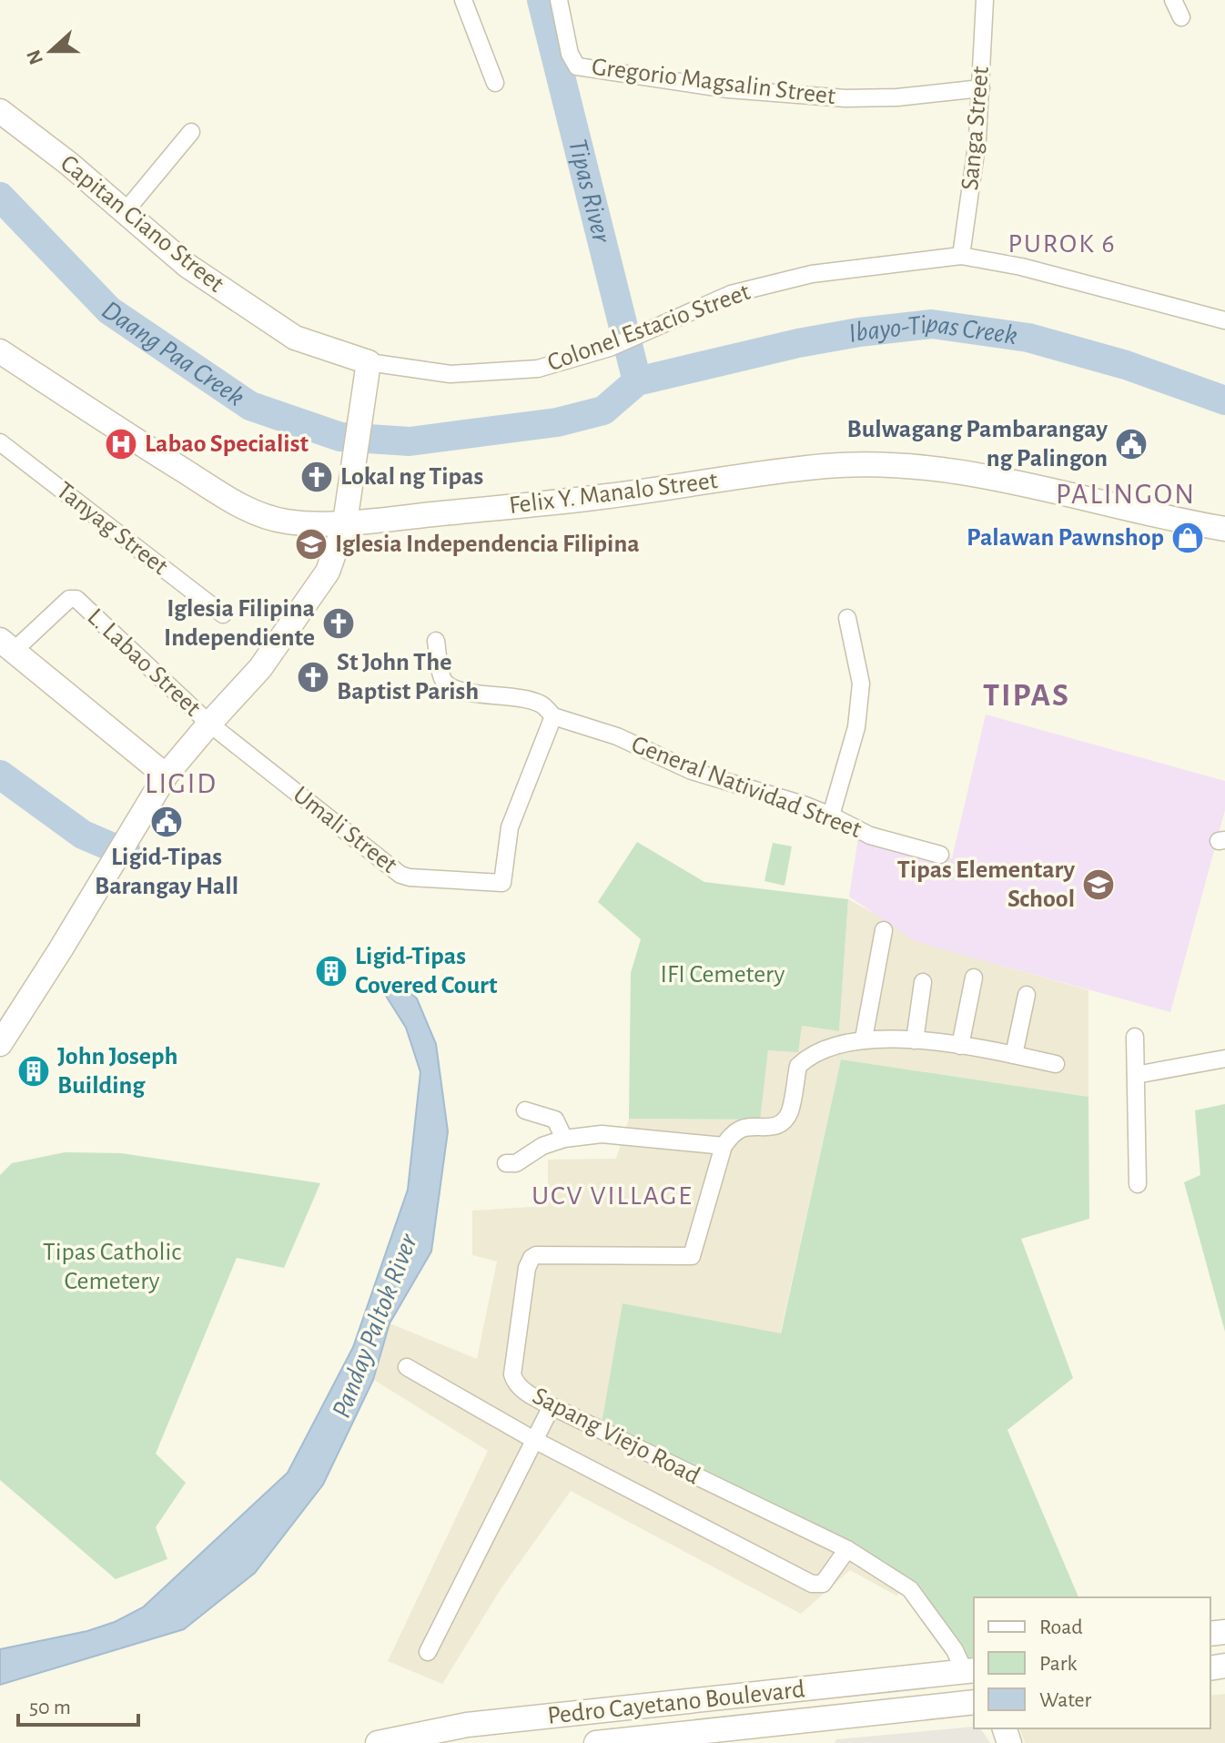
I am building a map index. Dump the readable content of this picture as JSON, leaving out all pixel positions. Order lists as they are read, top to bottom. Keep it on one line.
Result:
{"streets":{"main road":["Capitan Ciano Street","Felix Y. Manalo Street","Pedro Cayetano Boulevard"],"street":["Gregorio Magsalin Street","Sanga Street","Colonel Estacio Street","Tanyag Street","L. Labao Street","General Natividad Street","Umali Street","Sapang Viejo Road"]},"crossings":[["Gregorio Magsalin Street","Sanga Street"],["Sanga Street","Colonel Estacio Street"],["Capitan Ciano Street","Colonel Estacio Street"],["L. Labao Street","Umali Street"],["General Natividad Street","Umali Street"],["Sapang Viejo Road","Pedro Cayetano Boulevard"]],"districts":["PUROK 6","PALINGON","TIPAS","LIGID","UCV VILLAGE"],"water":["Tipas River","Ibayo-Tipas Creek","Daang Paa Creek","Panday Paltok River"],"parks":["IFI Cemetery","Tipas Catholic Cemetery"],"places":{"hospital":["Labao Specialist"],"public building":["Bulwagang Pambarangay ng Palingon","Ligid-Tipas Barangay Hall"],"church":["Lokal ng Tipas","Iglesia Filipina Independiente","St John The Baptist Parish"],"shop":["Palawan Pawnshop"],"school or university":["Iglesia Independencia Filipina","Tipas Elementary School"],"building":["Ligid-Tipas Covered Court","John Joseph Building"]},"legend":["Road","Park","Water"],"scale_bar":"50 m","north":"left"}
